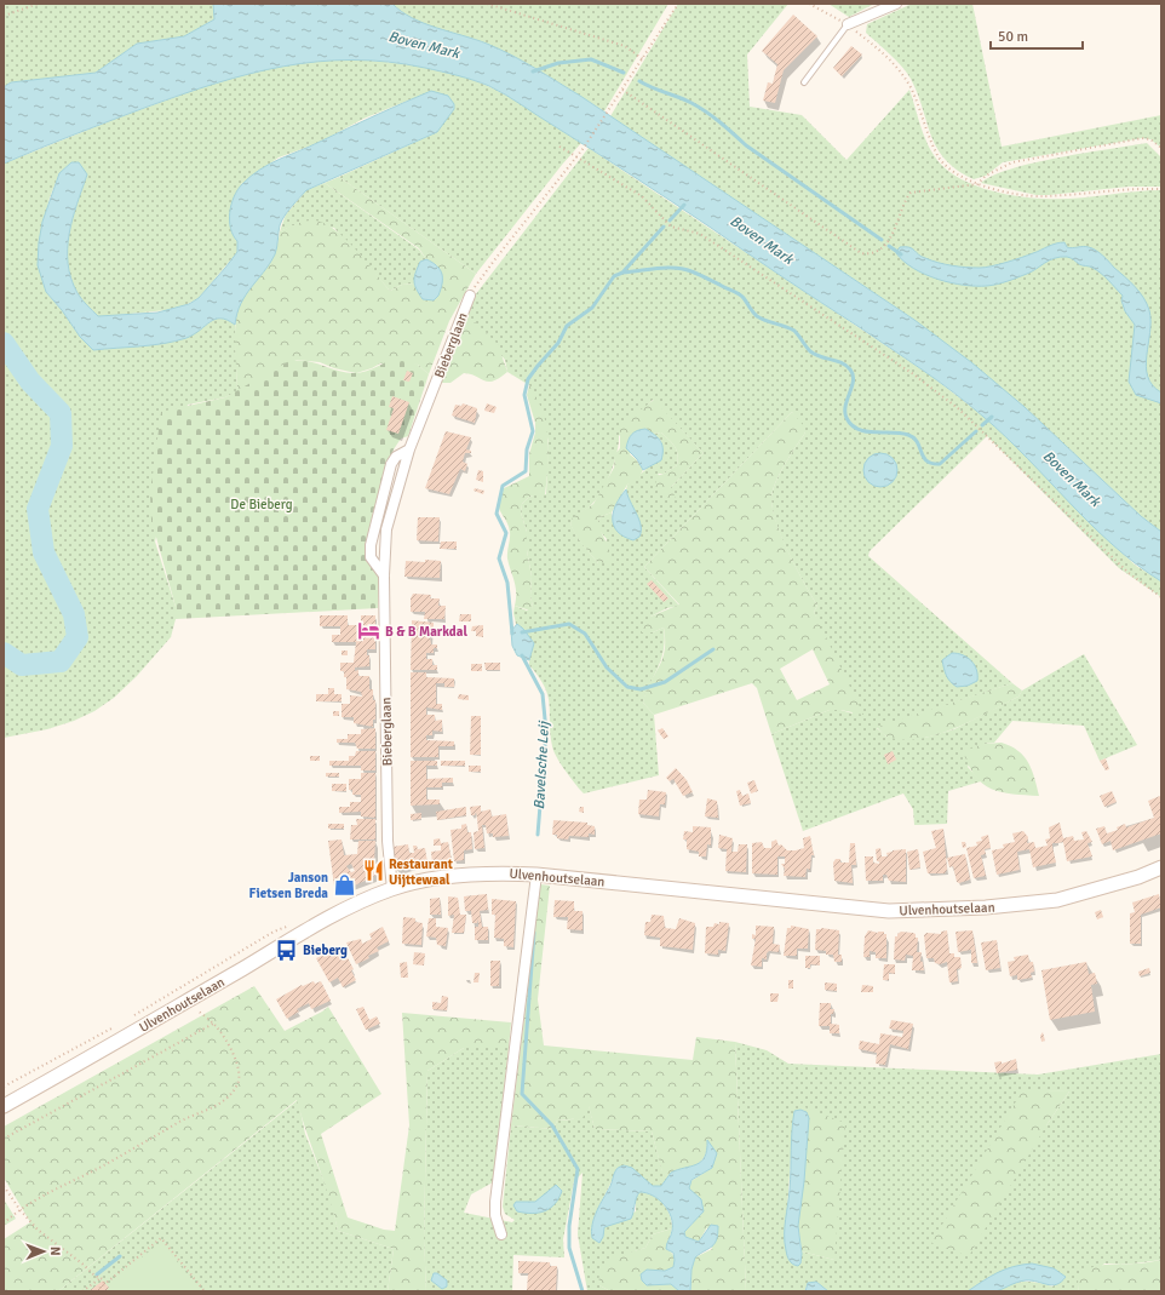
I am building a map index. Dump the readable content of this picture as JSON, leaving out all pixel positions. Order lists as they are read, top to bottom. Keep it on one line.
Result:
{"streets":{"main road":["Ulvenhoutselaan"],"street":["Bieberglaan"]},"crossings":[["Bieberglaan","Ulvenhoutselaan"]],"water":["Boven Mark","Bavelsche Leij"],"parks":["De Bieberg"],"places":{"hotel":["B & B Markdal"],"restaurant":["Restaurant Uijttewaal"],"shop":["Janson Fietsen Breda"],"bus stop":["Bieberg"]},"scale_bar":"50 m","north":"right"}
